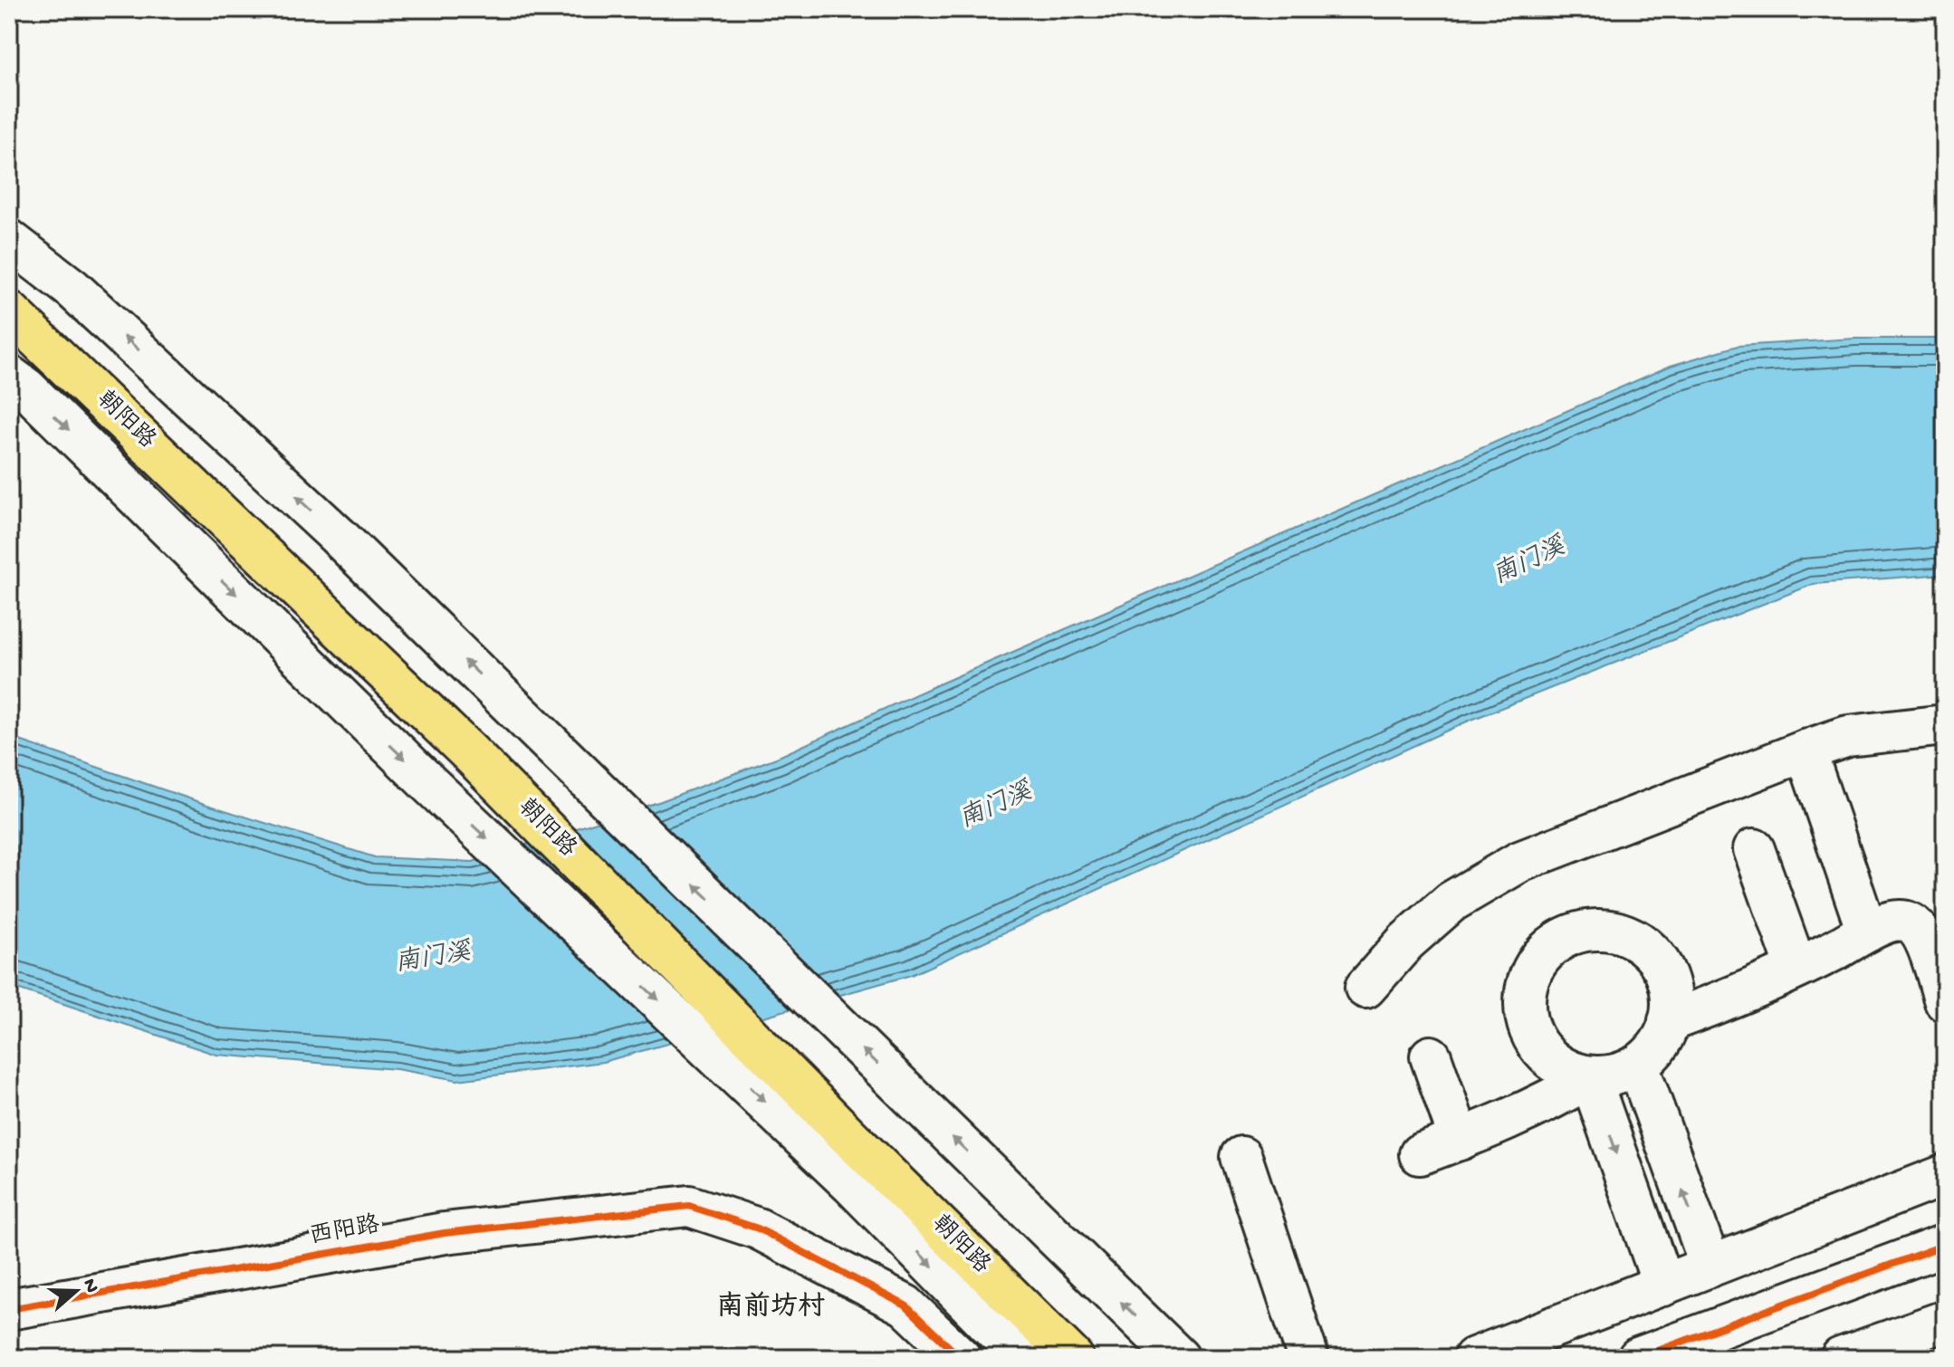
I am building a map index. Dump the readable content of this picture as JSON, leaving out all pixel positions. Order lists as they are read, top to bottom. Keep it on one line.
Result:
{"streets":{"main road":["朝阳路"],"street":["西阳路"]},"districts":["南前坊村"],"water":["南门溪"],"north":"right"}
